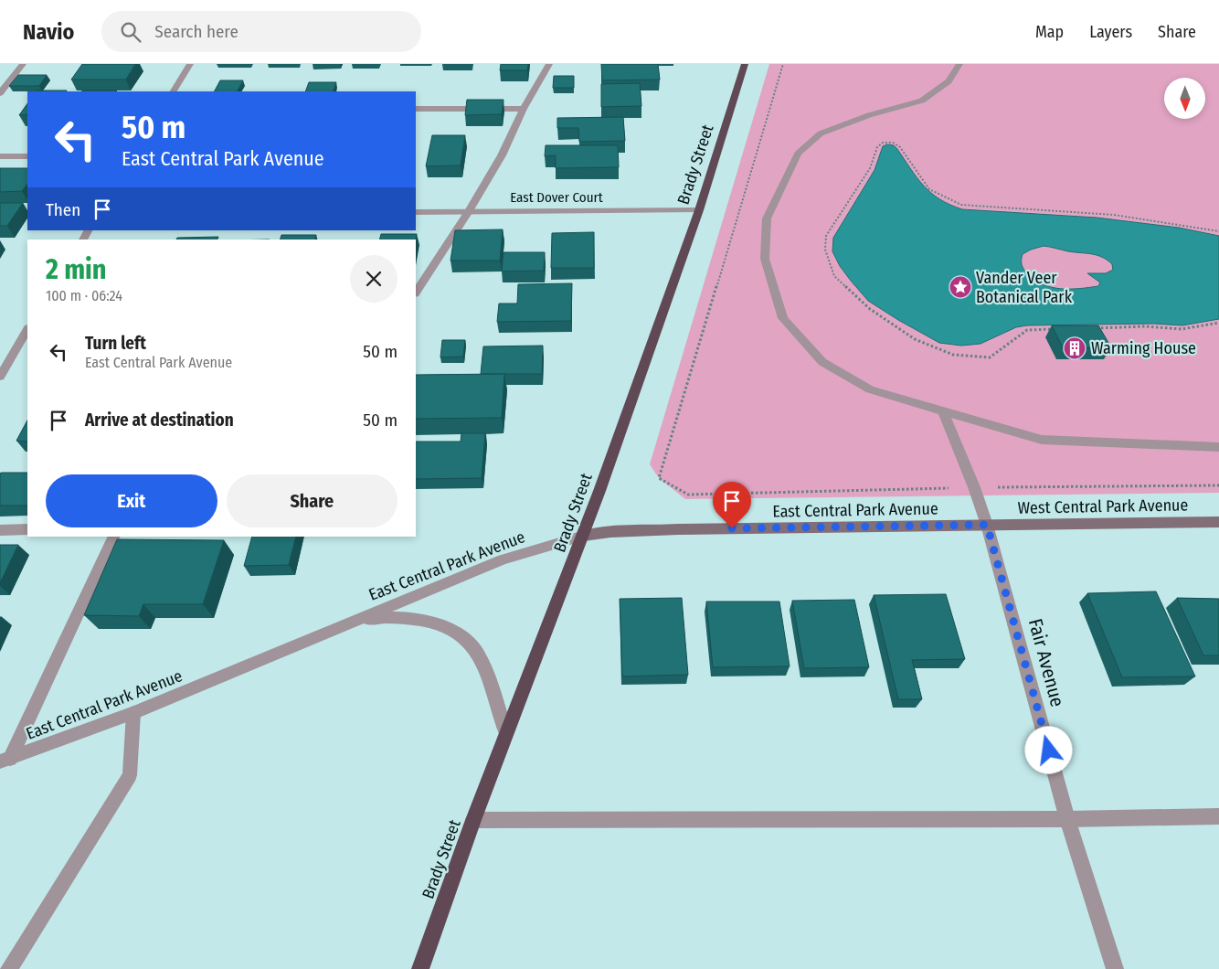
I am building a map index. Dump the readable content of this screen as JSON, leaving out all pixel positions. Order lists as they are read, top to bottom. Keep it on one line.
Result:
{"streets":{"highway":["Brady Street"],"main road":["West Central Park Avenue","East Central Park Avenue"],"street":["East Dover Court","Fair Avenue"]},"crossings":[["Brady Street","East Dover Court"],["Brady Street","East Central Park Avenue"],["West Central Park Avenue","East Central Park Avenue"],["West Central Park Avenue","Fair Avenue"],["East Central Park Avenue","Fair Avenue"]],"places":{"place":["Vander Veer Botanical Park"],"building":["Warming House"]},"north":"bottom","page":{"header":"Navio","search":"Search here","nav":["Map","Layers","Share"],"turn":["50 m","East Central Park Avenue"],"then":"Then","heading":["2 min","100 m · 06:24"],"list":[{"name":"Turn left","note":"East Central Park Avenue","value":"50 m"},{"name":"Arrive at destination","value":"50 m"}],"buttons":["Exit","Share"]}}
